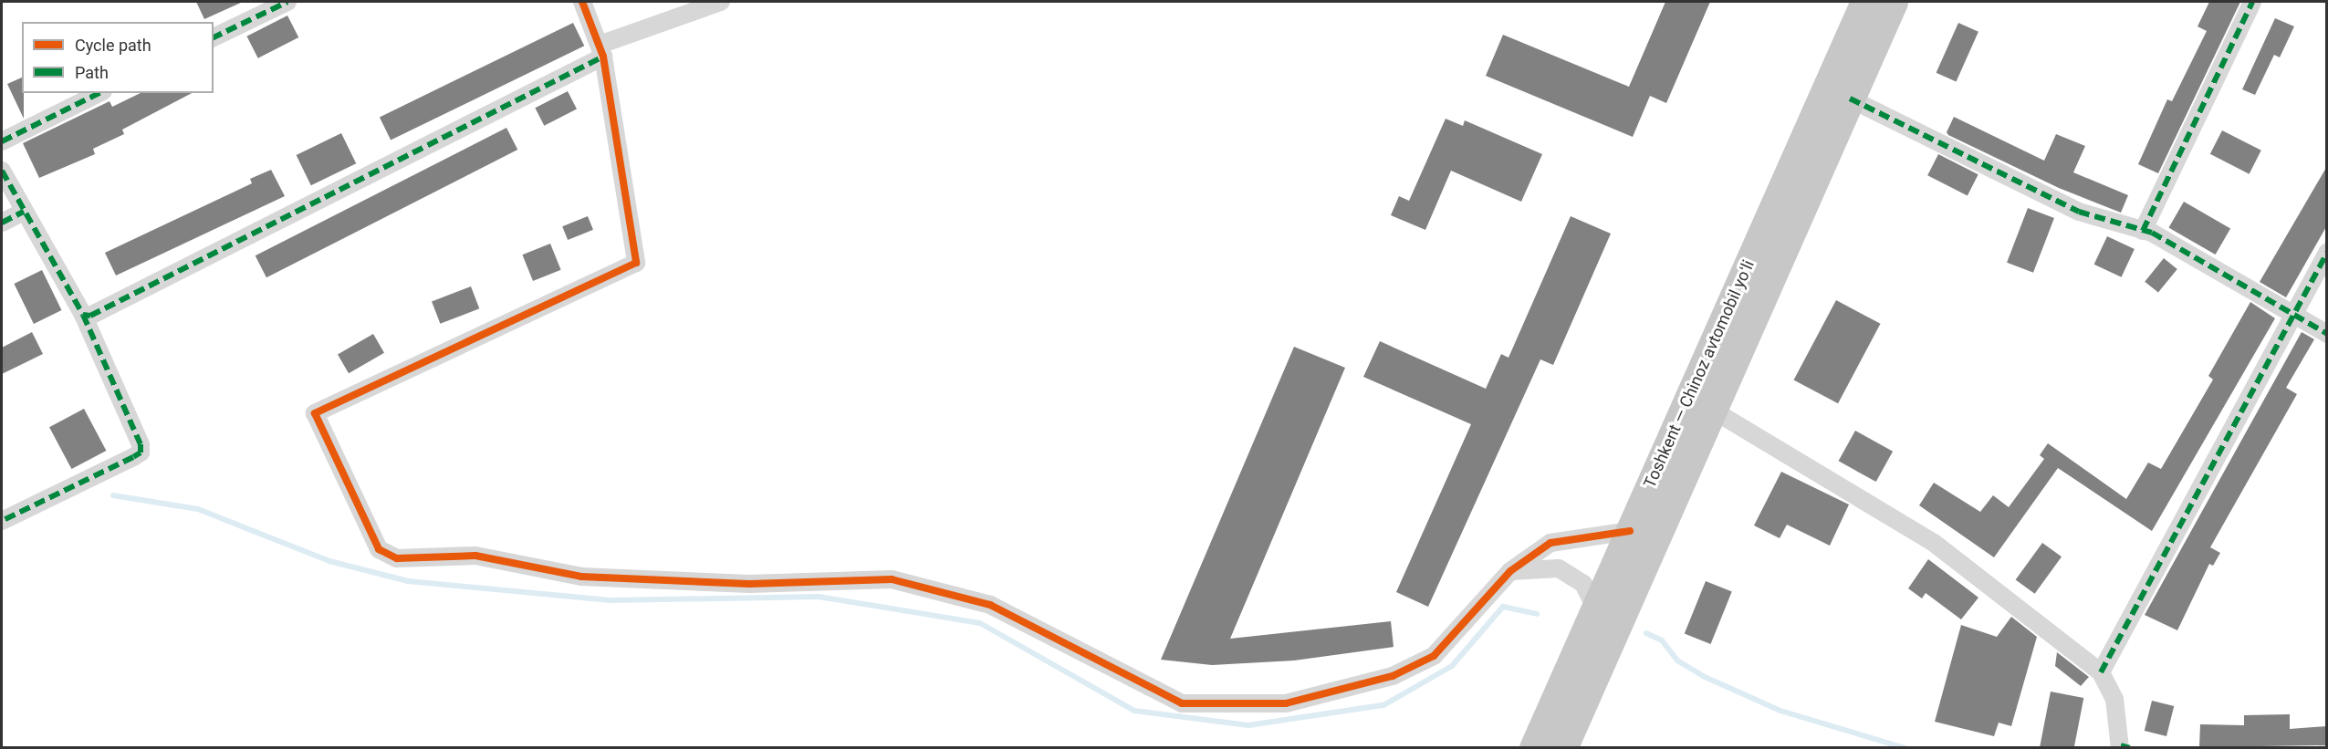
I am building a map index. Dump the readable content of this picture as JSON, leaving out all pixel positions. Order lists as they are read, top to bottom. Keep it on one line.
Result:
{"streets":{"highway":["Toshkent — Chinoz avtomobil yoʻli"]},"legend":["Cycle path","Path"]}
